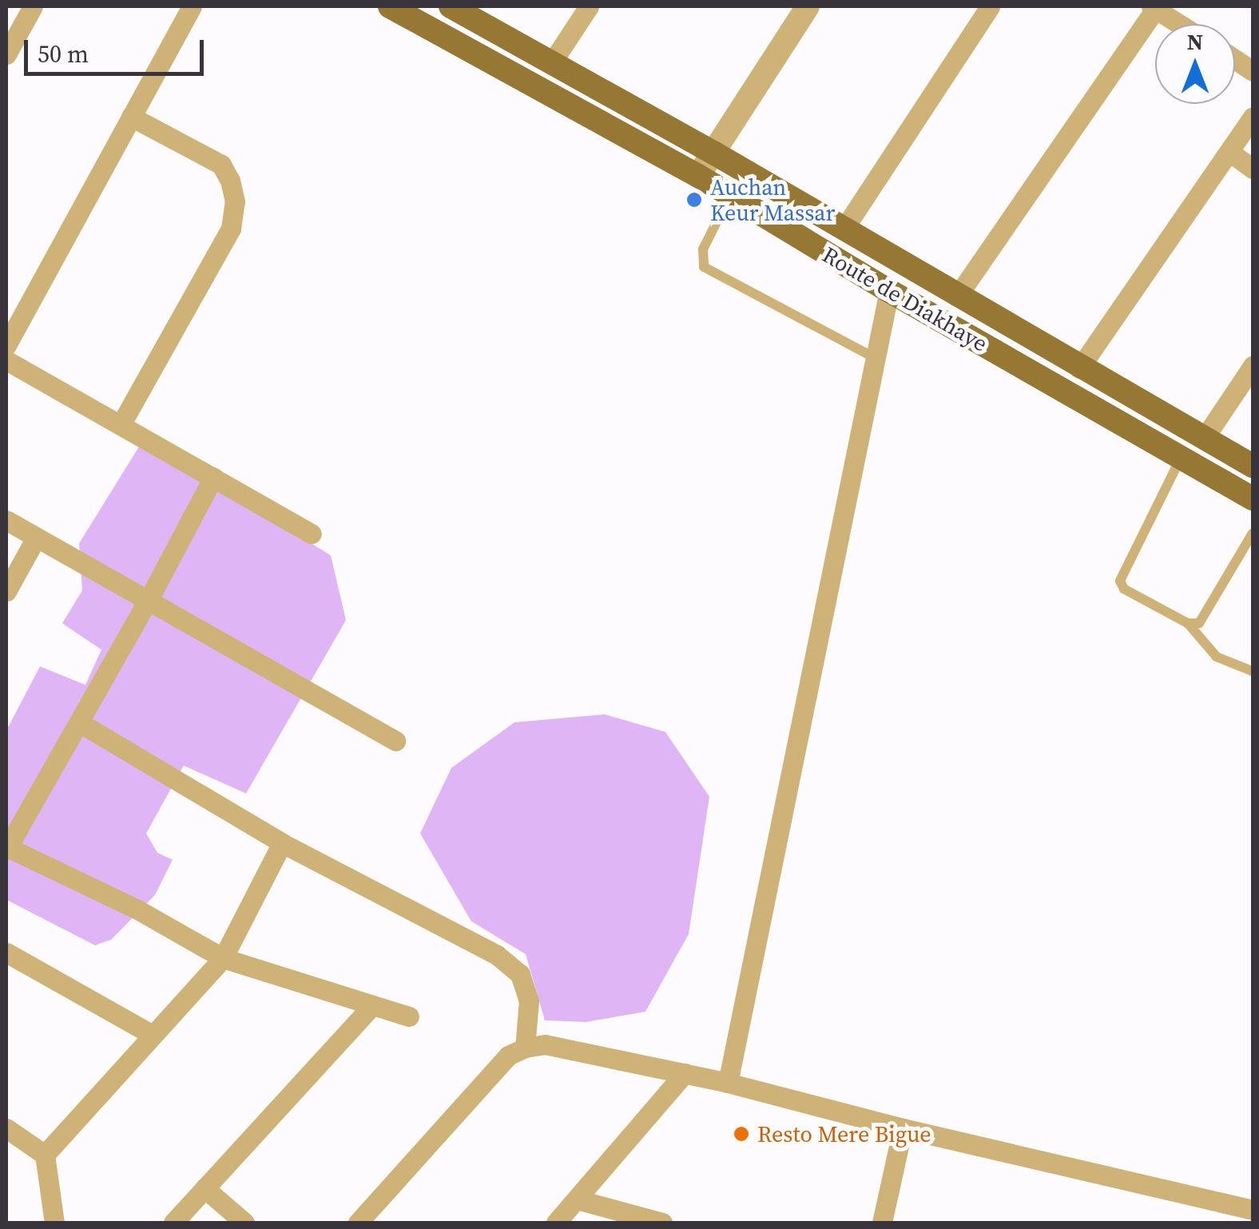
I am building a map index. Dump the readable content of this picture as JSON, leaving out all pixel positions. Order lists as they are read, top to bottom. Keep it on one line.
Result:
{"streets":{"main road":["Route de Diakhaye"]},"places":["Auchan Keur Massar","Resto Mere Bigue"],"scale_bar":"50 m","north":"top"}
